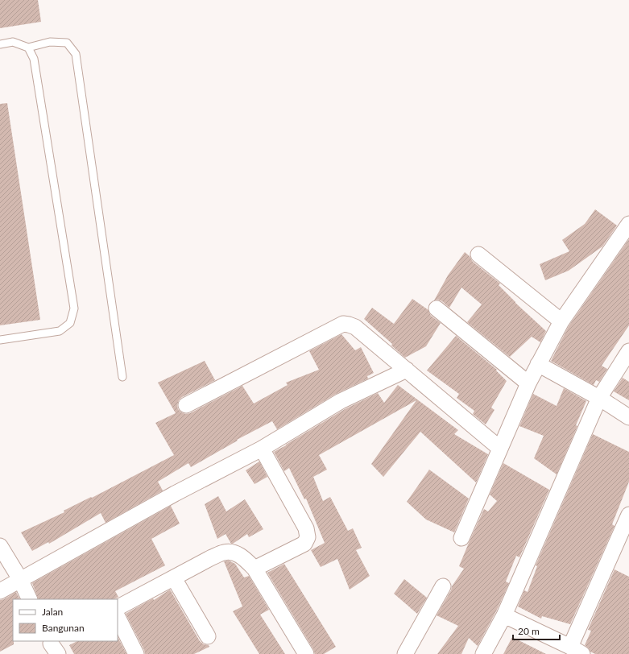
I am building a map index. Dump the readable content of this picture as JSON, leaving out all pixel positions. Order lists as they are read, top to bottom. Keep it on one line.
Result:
{"legend":["Jalan","Bangunan"],"scale_bar":"20 m"}
